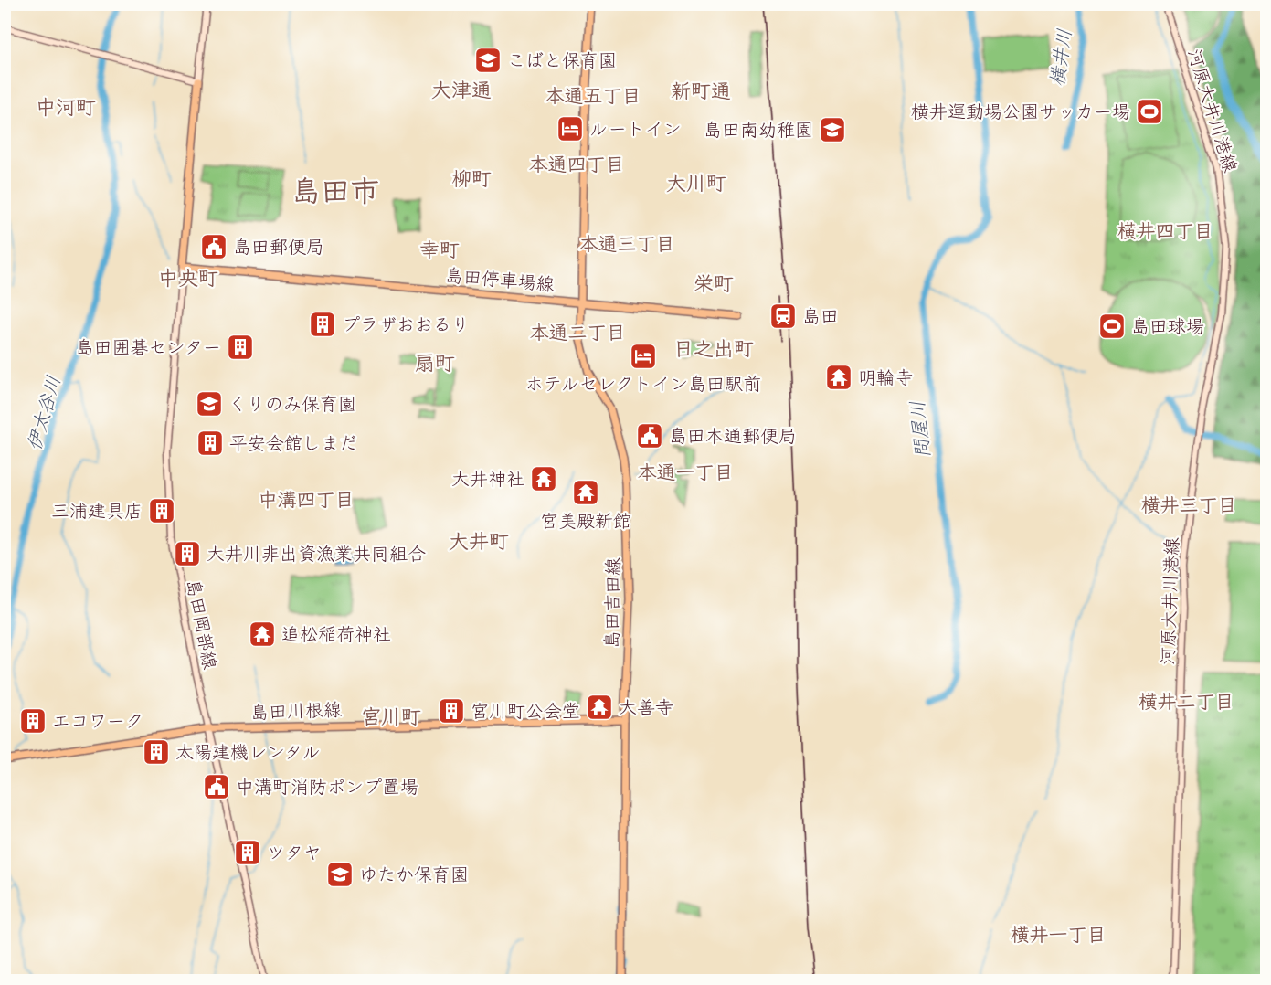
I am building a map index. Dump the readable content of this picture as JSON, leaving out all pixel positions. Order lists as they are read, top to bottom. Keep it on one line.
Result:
{"streets":{"main road":["河原大井川港線","島田停車場線","島田吉田線","島田岡部線","島田川根線"]},"crossings":[["島田停車場線","島田吉田線"],["島田停車場線","島田岡部線"],["島田吉田線","島田川根線"],["島田岡部線","島田川根線"]],"districts":["大津通","新町通","本通五丁目","中河町","本通四丁目","柳町","大川町","島田市","横井四丁目","本通三丁目","幸町","中央町","栄町","本通二丁目","日之出町","扇町","本通一丁目","中溝四丁目","横井三丁目","大井町","横井二丁目","宮川町","横井一丁目"],"water":["横井川","伊太谷川","問屋川"],"places":{"school or university":["こばと保育園","島田南幼稚園","くりのみ保育園","ゆたか保育園"],"sports":["横井運動場公園サッカー場","島田球場"],"hotel":["ルートイン","ホテルセレクトイン島田駅前"],"public building":["島田郵便局","島田本通郵便局","中溝町消防ポンプ置場"],"station":["島田"],"building":["プラザおおるり","島田囲碁センター","平安会館しまだ","三浦建具店","大井川非出資漁業共同組合","宮川町公会堂","エコワーク","太陽建機レンタル","ツタヤ"],"temple":["明輪寺","大井神社","宮美殿新館","追松稲荷神社","大善寺"]}}
